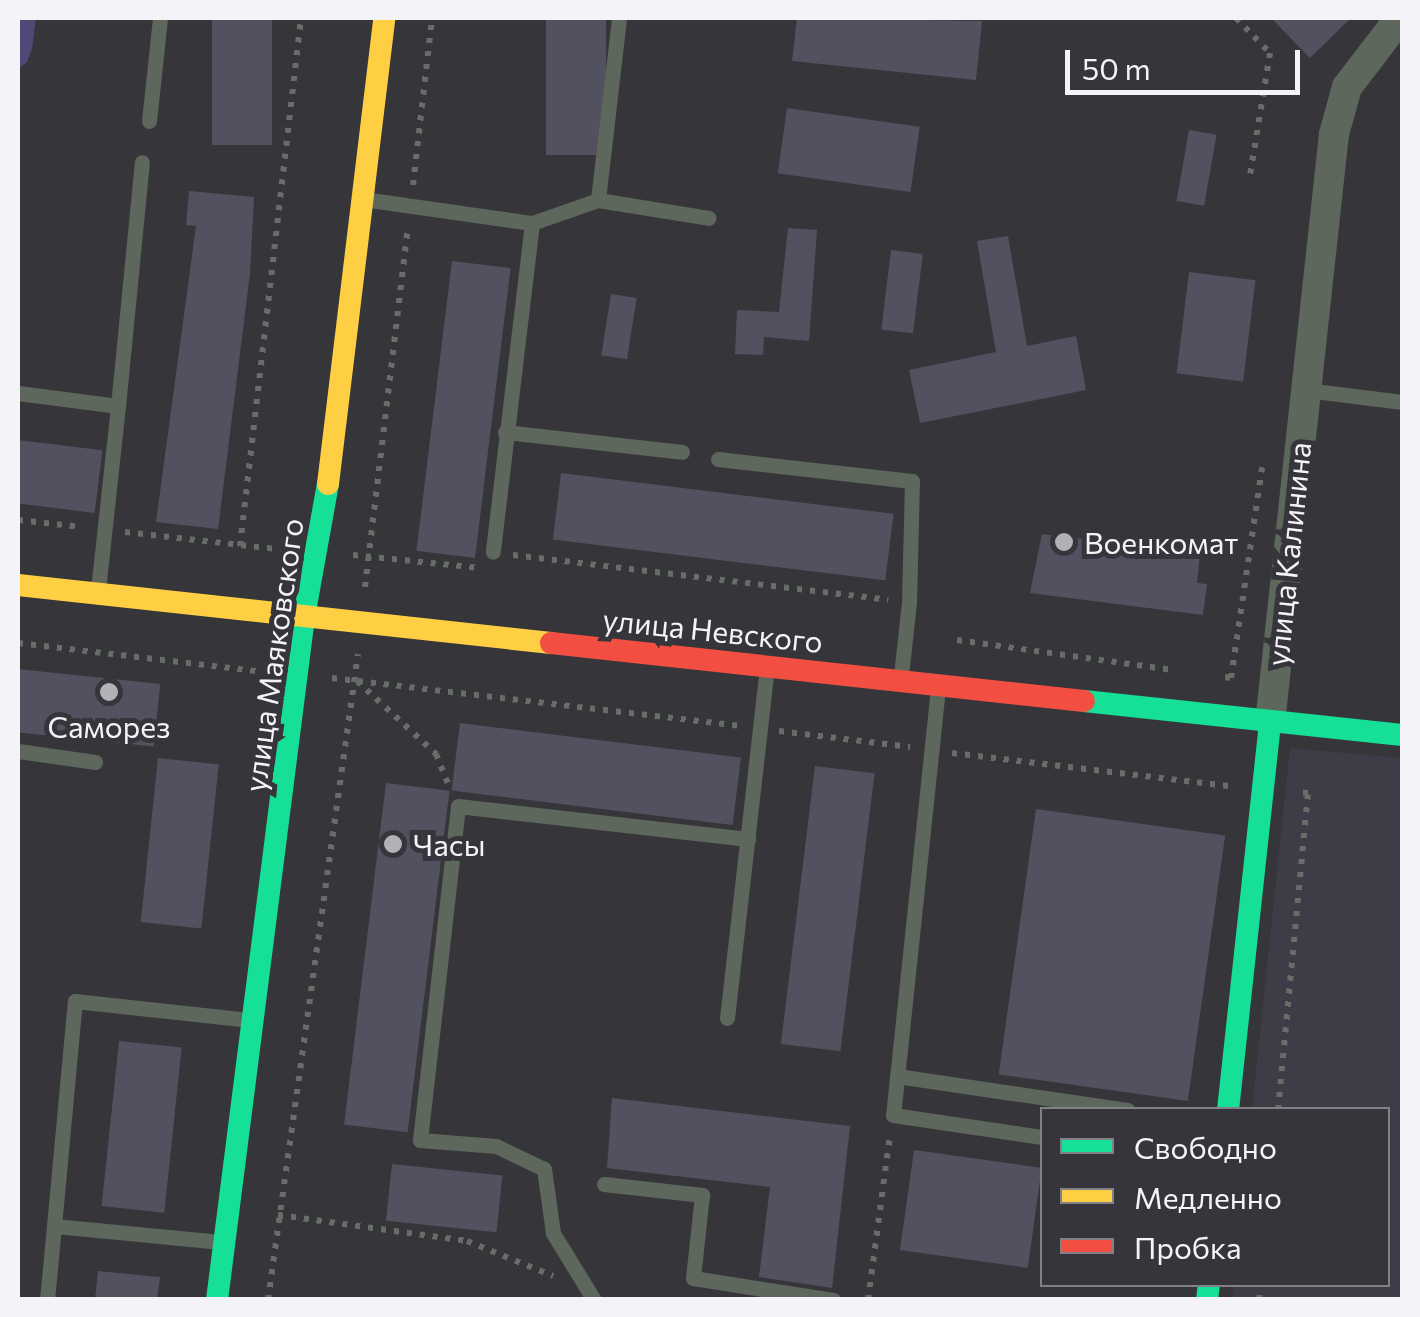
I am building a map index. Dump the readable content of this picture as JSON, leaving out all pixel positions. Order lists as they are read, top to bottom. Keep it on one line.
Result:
{"streets":{"street":["улица Калинина","улица Невского","улица Маяковского"]},"crossings":[["улица Калинина","улица Невского"],["улица Невского","улица Маяковского"]],"places":["Военкомат","Саморез","Часы"],"legend":["Свободно","Медленно","Пробка"],"scale_bar":"50 m"}
